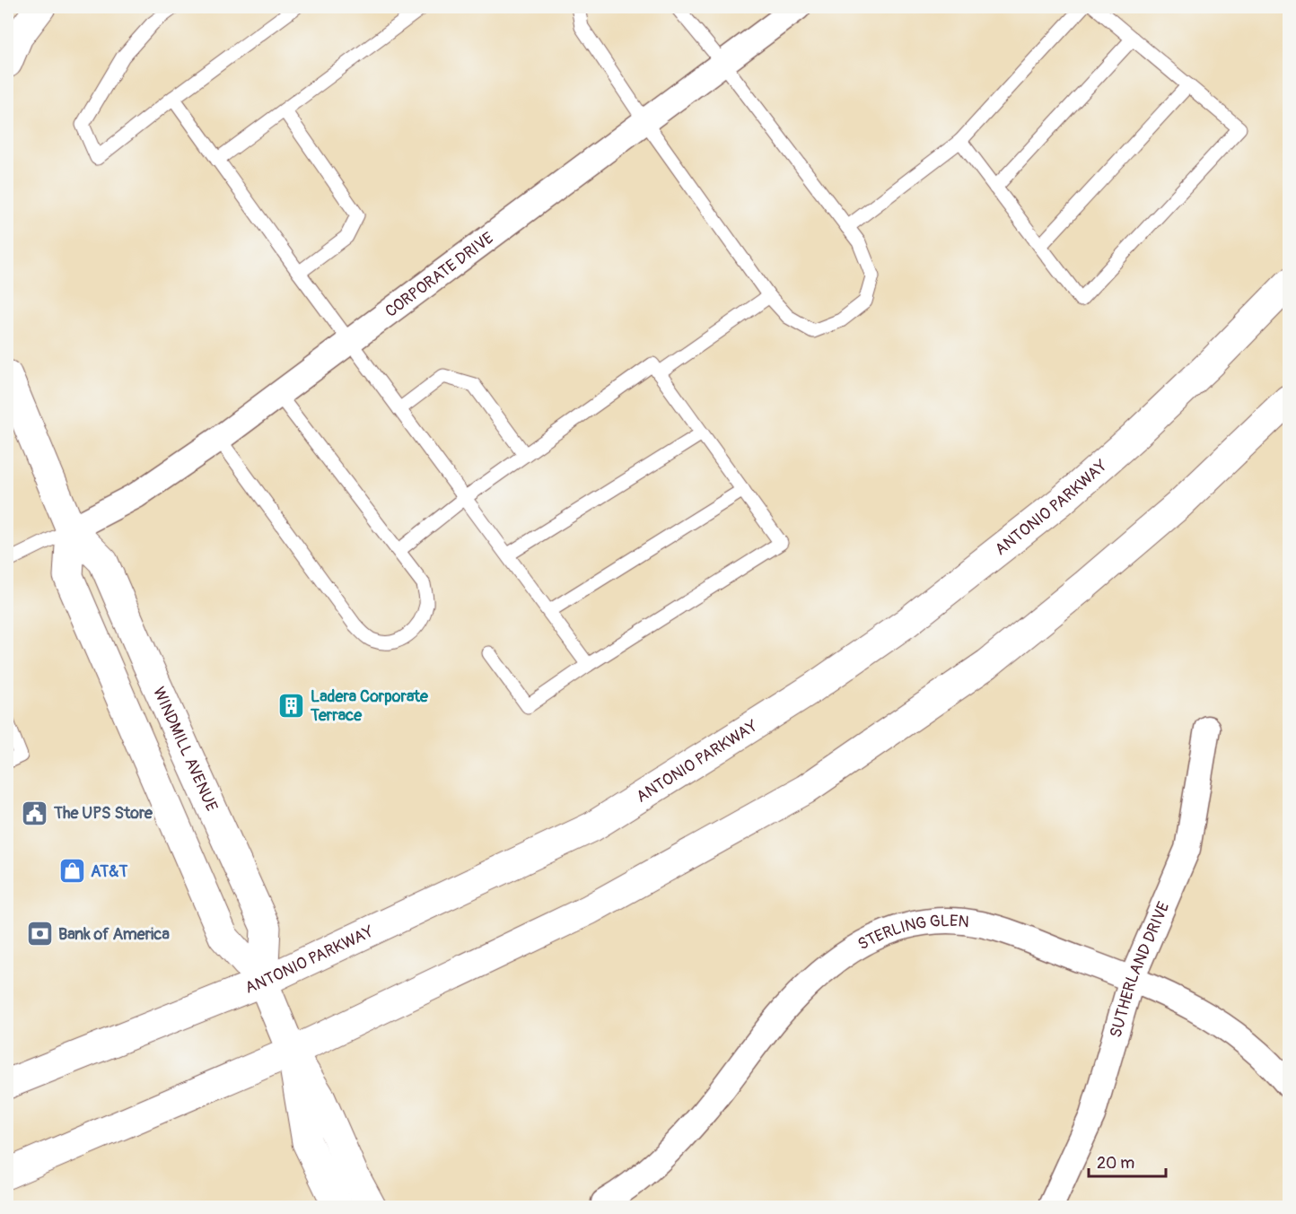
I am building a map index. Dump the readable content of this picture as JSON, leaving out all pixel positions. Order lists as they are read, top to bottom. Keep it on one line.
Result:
{"streets":{"main road":["ANTONIO PARKWAY","WINDMILL AVENUE"],"street":["CORPORATE DRIVE","STERLING GLEN","SUTHERLAND DRIVE"]},"crossings":[["CORPORATE DRIVE","WINDMILL AVENUE"],["ANTONIO PARKWAY","WINDMILL AVENUE"],["STERLING GLEN","SUTHERLAND DRIVE"]],"places":{"building":["Ladera Corporate Terrace"],"public building":["The UPS Store"],"shop":["AT&T"],"bank":["Bank of America"]},"scale_bar":"20 m"}
